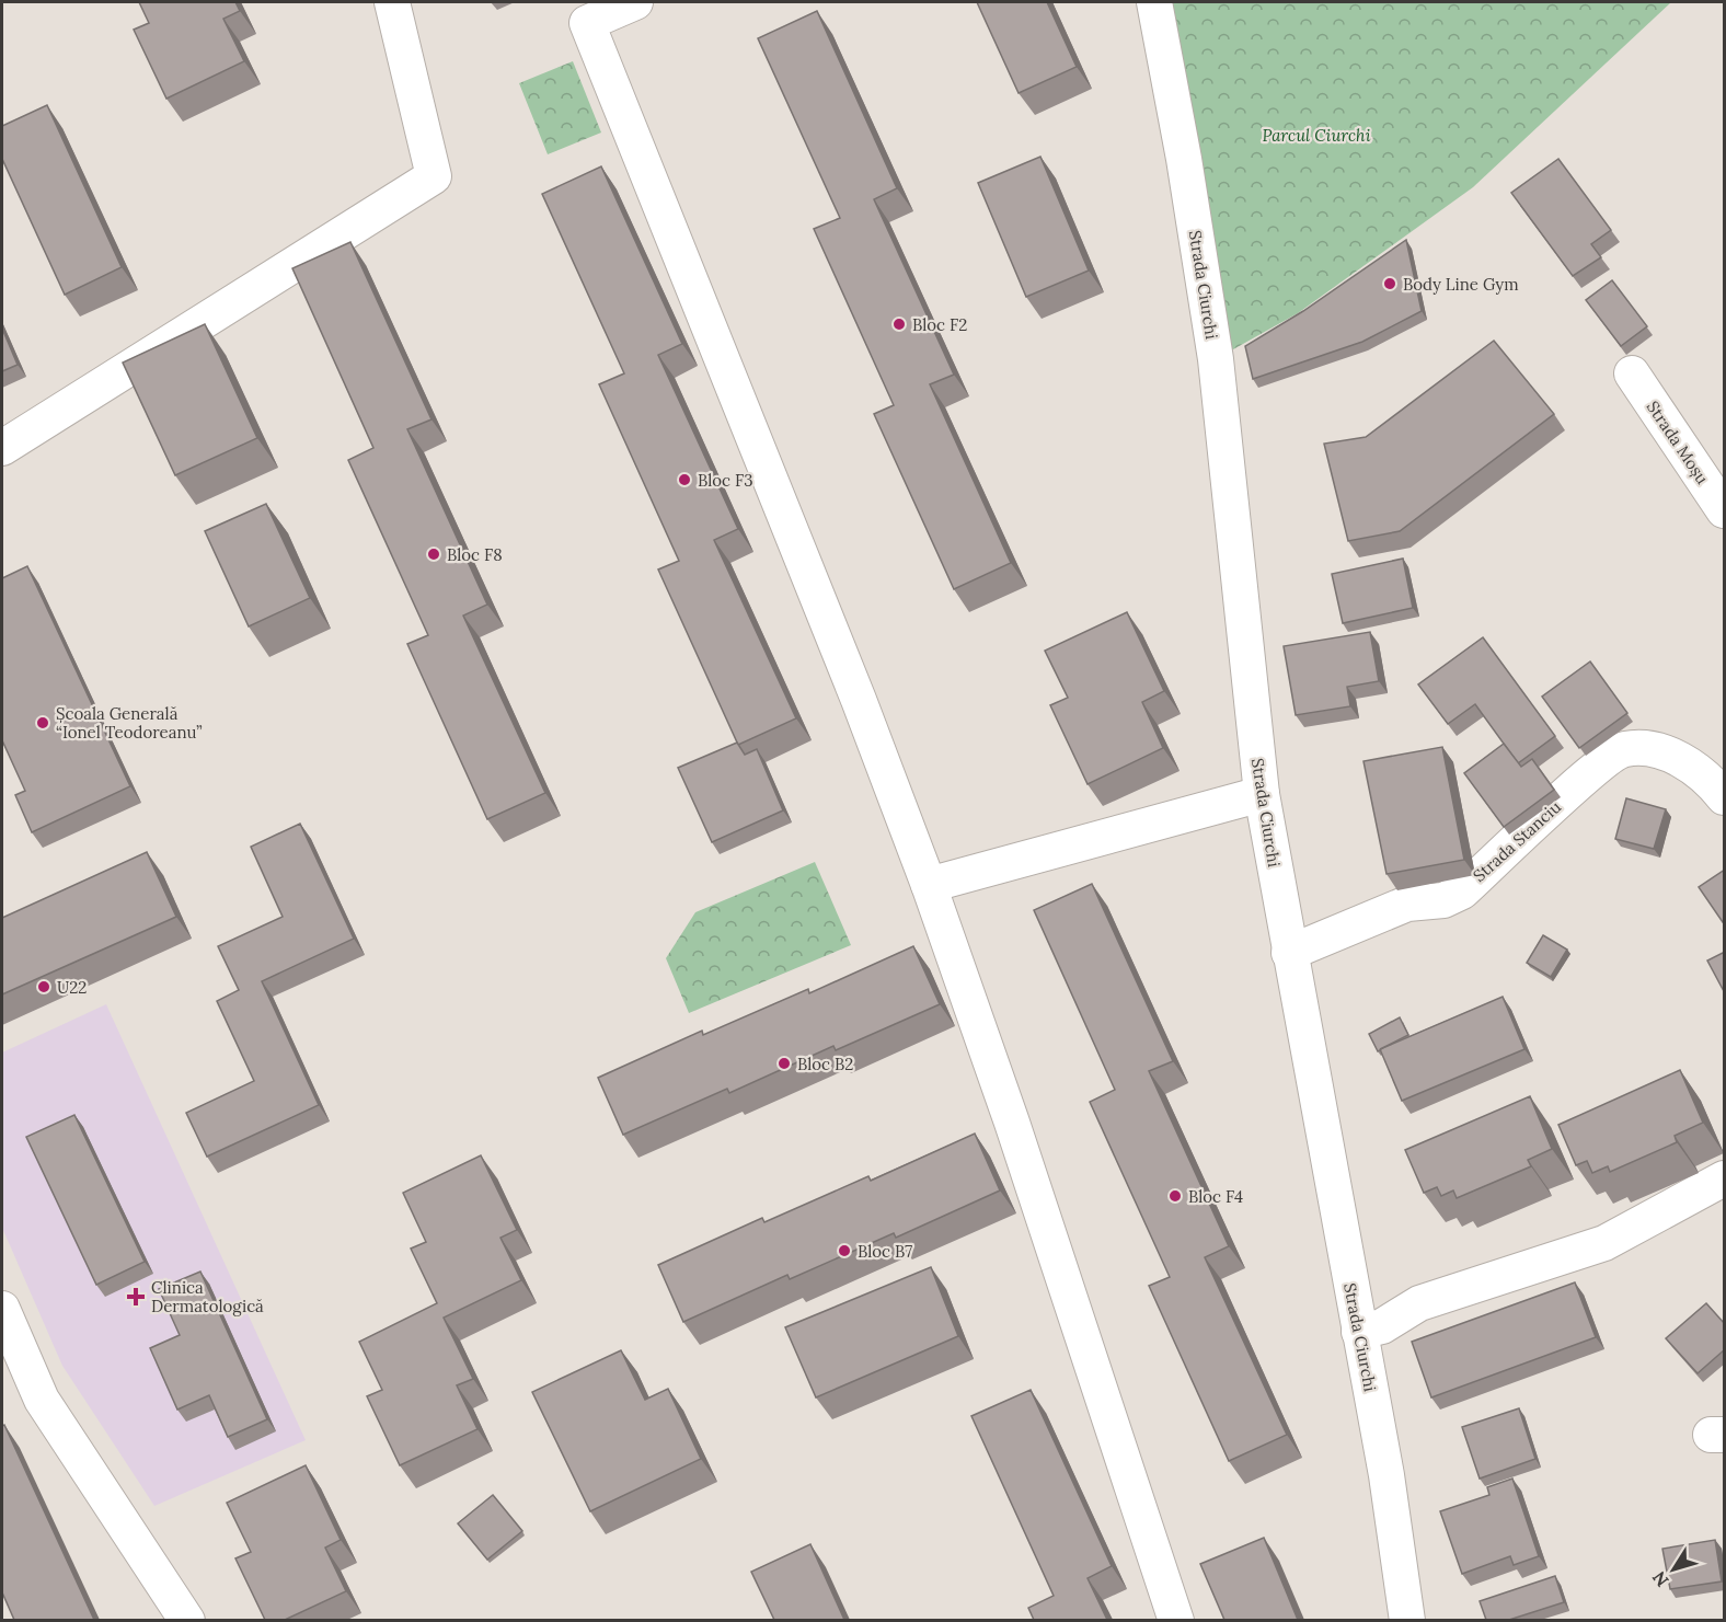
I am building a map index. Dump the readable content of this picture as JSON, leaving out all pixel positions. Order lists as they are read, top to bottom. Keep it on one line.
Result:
{"streets":{"street":["Strada Ciurchi","Strada Moșu","Strada Stanciu"]},"crossings":[["Strada Ciurchi","Strada Stanciu"]],"parks":["Parcul Ciurchi"],"places":{"other":["Body Line Gym","Bloc F2","Bloc F3","Bloc F8","Școala Generală “Ionel Teodoreanu”","U22","Bloc B2","Bloc F4","Bloc B7"],"health":["Clinica Dermatologică"]},"north":"bottom left"}
